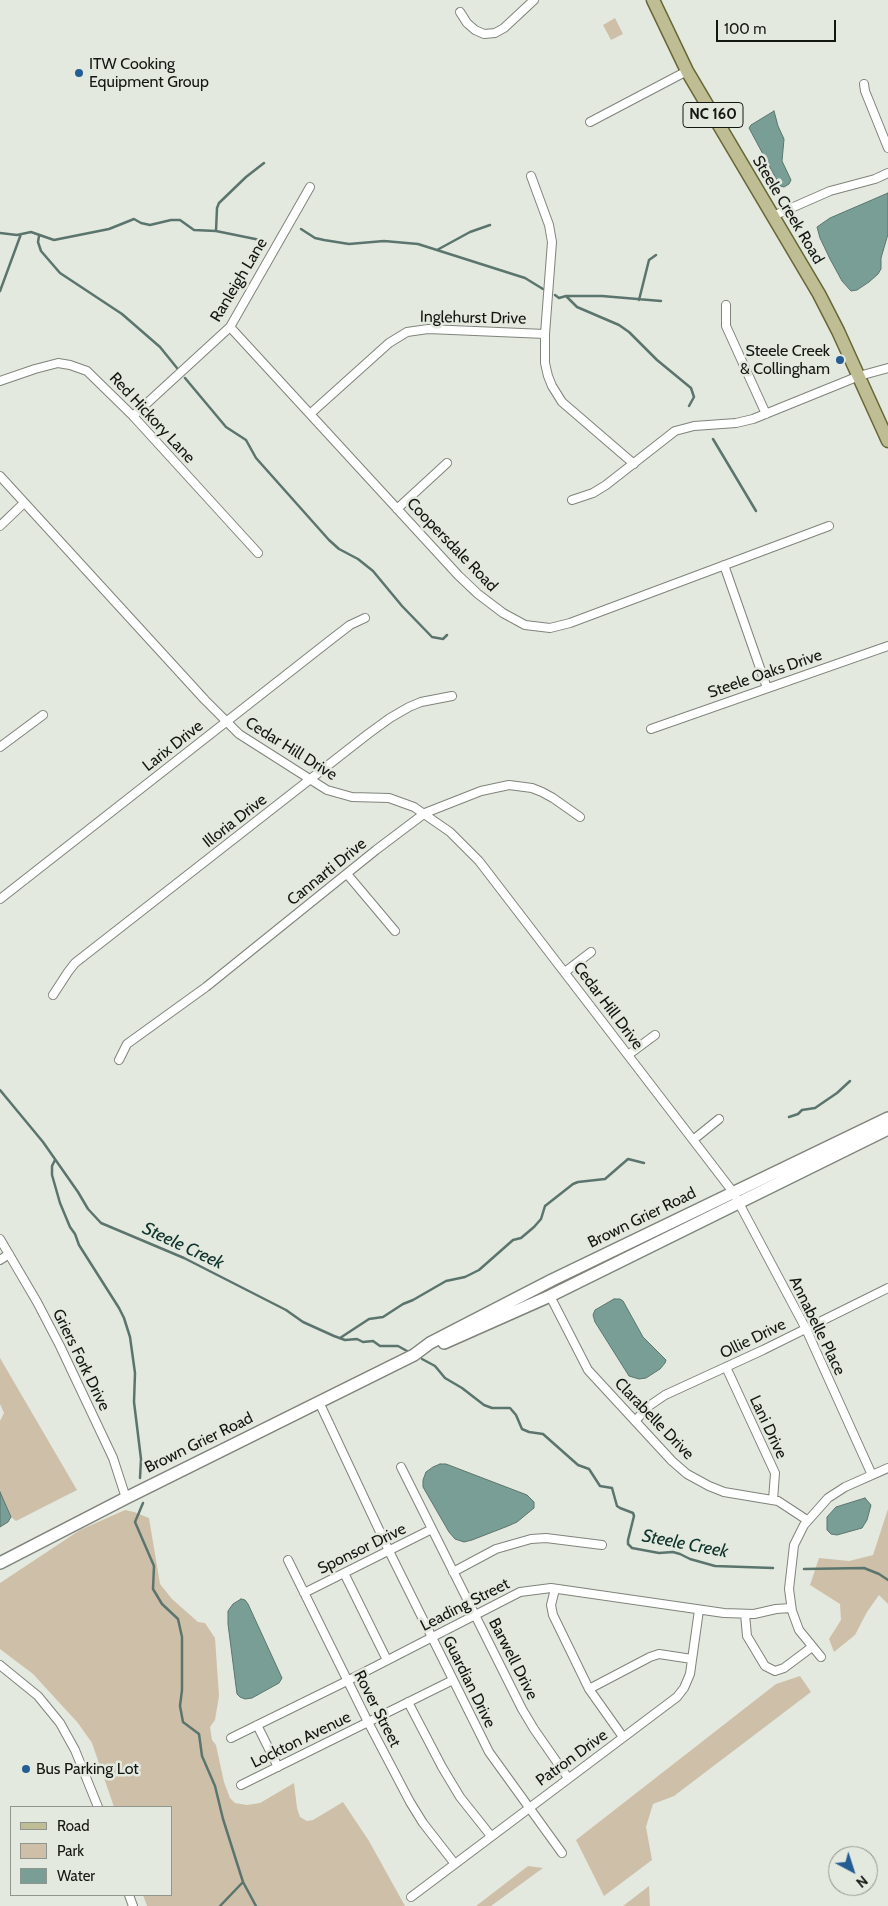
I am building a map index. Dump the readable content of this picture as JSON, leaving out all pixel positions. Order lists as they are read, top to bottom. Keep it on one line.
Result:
{"streets":{"main road":["NC 160","Steele Creek Road","Brown Grier Road"],"street":["Ranleigh Lane","Inglehurst Drive","Red Hickory Lane","Coopersdale Road","Steele Oaks Drive","Larix Drive","Cedar Hill Drive","Illoria Drive","Cannarti Drive","Annabelle Place","Ollie Drive","Griers Fork Drive","Clarabelle Drive","Lani Drive","Sponsor Drive","Leading Street","Barwell Drive","Guardian Drive","Rover Street","Lockton Avenue","Patron Drive"]},"crossings":[["Ranleigh Lane","Red Hickory Lane"],["Ranleigh Lane","Coopersdale Road"],["Inglehurst Drive","Coopersdale Road"],["Larix Drive","Cedar Hill Drive"],["Cedar Hill Drive","Illoria Drive"],["Cedar Hill Drive","Cannarti Drive"],["Cedar Hill Drive","Brown Grier Road"],["Cedar Hill Drive","Annabelle Place"],["Brown Grier Road","Annabelle Place"],["Brown Grier Road","Griers Fork Drive"],["Brown Grier Road","Clarabelle Drive"],["Brown Grier Road","Guardian Drive"],["Annabelle Place","Ollie Drive"],["Ollie Drive","Clarabelle Drive"],["Ollie Drive","Lani Drive"],["Clarabelle Drive","Lani Drive"],["Sponsor Drive","Barwell Drive"],["Sponsor Drive","Guardian Drive"],["Sponsor Drive","Rover Street"],["Leading Street","Barwell Drive"],["Leading Street","Guardian Drive"],["Leading Street","Rover Street"],["Leading Street","Patron Drive"],["Barwell Drive","Patron Drive"],["Guardian Drive","Lockton Avenue"],["Guardian Drive","Patron Drive"],["Rover Street","Lockton Avenue"],["Rover Street","Patron Drive"]],"water":["Steele Creek"],"places":["ITW Cooking Equipment Group","Steele Creek & Collingham","Bus Parking Lot"],"legend":["Road","Park","Water"],"scale_bar":"100 m","north":"bottom right"}
